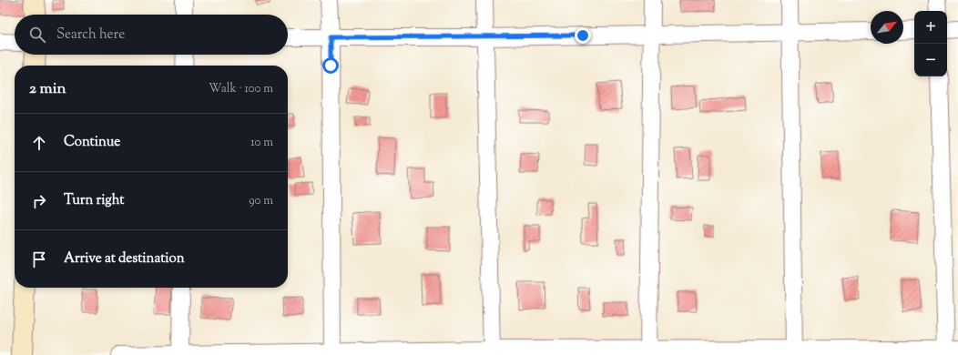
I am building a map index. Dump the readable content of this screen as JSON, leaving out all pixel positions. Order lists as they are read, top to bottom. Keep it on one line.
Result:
{"north":"top right","page":{"map_buttons":["+","−"],"search":"Search here","heading":["2 min","Walk · 100 m"],"list":[["Continue","10 m"],["Turn right","90 m"],"Arrive at destination"]}}
